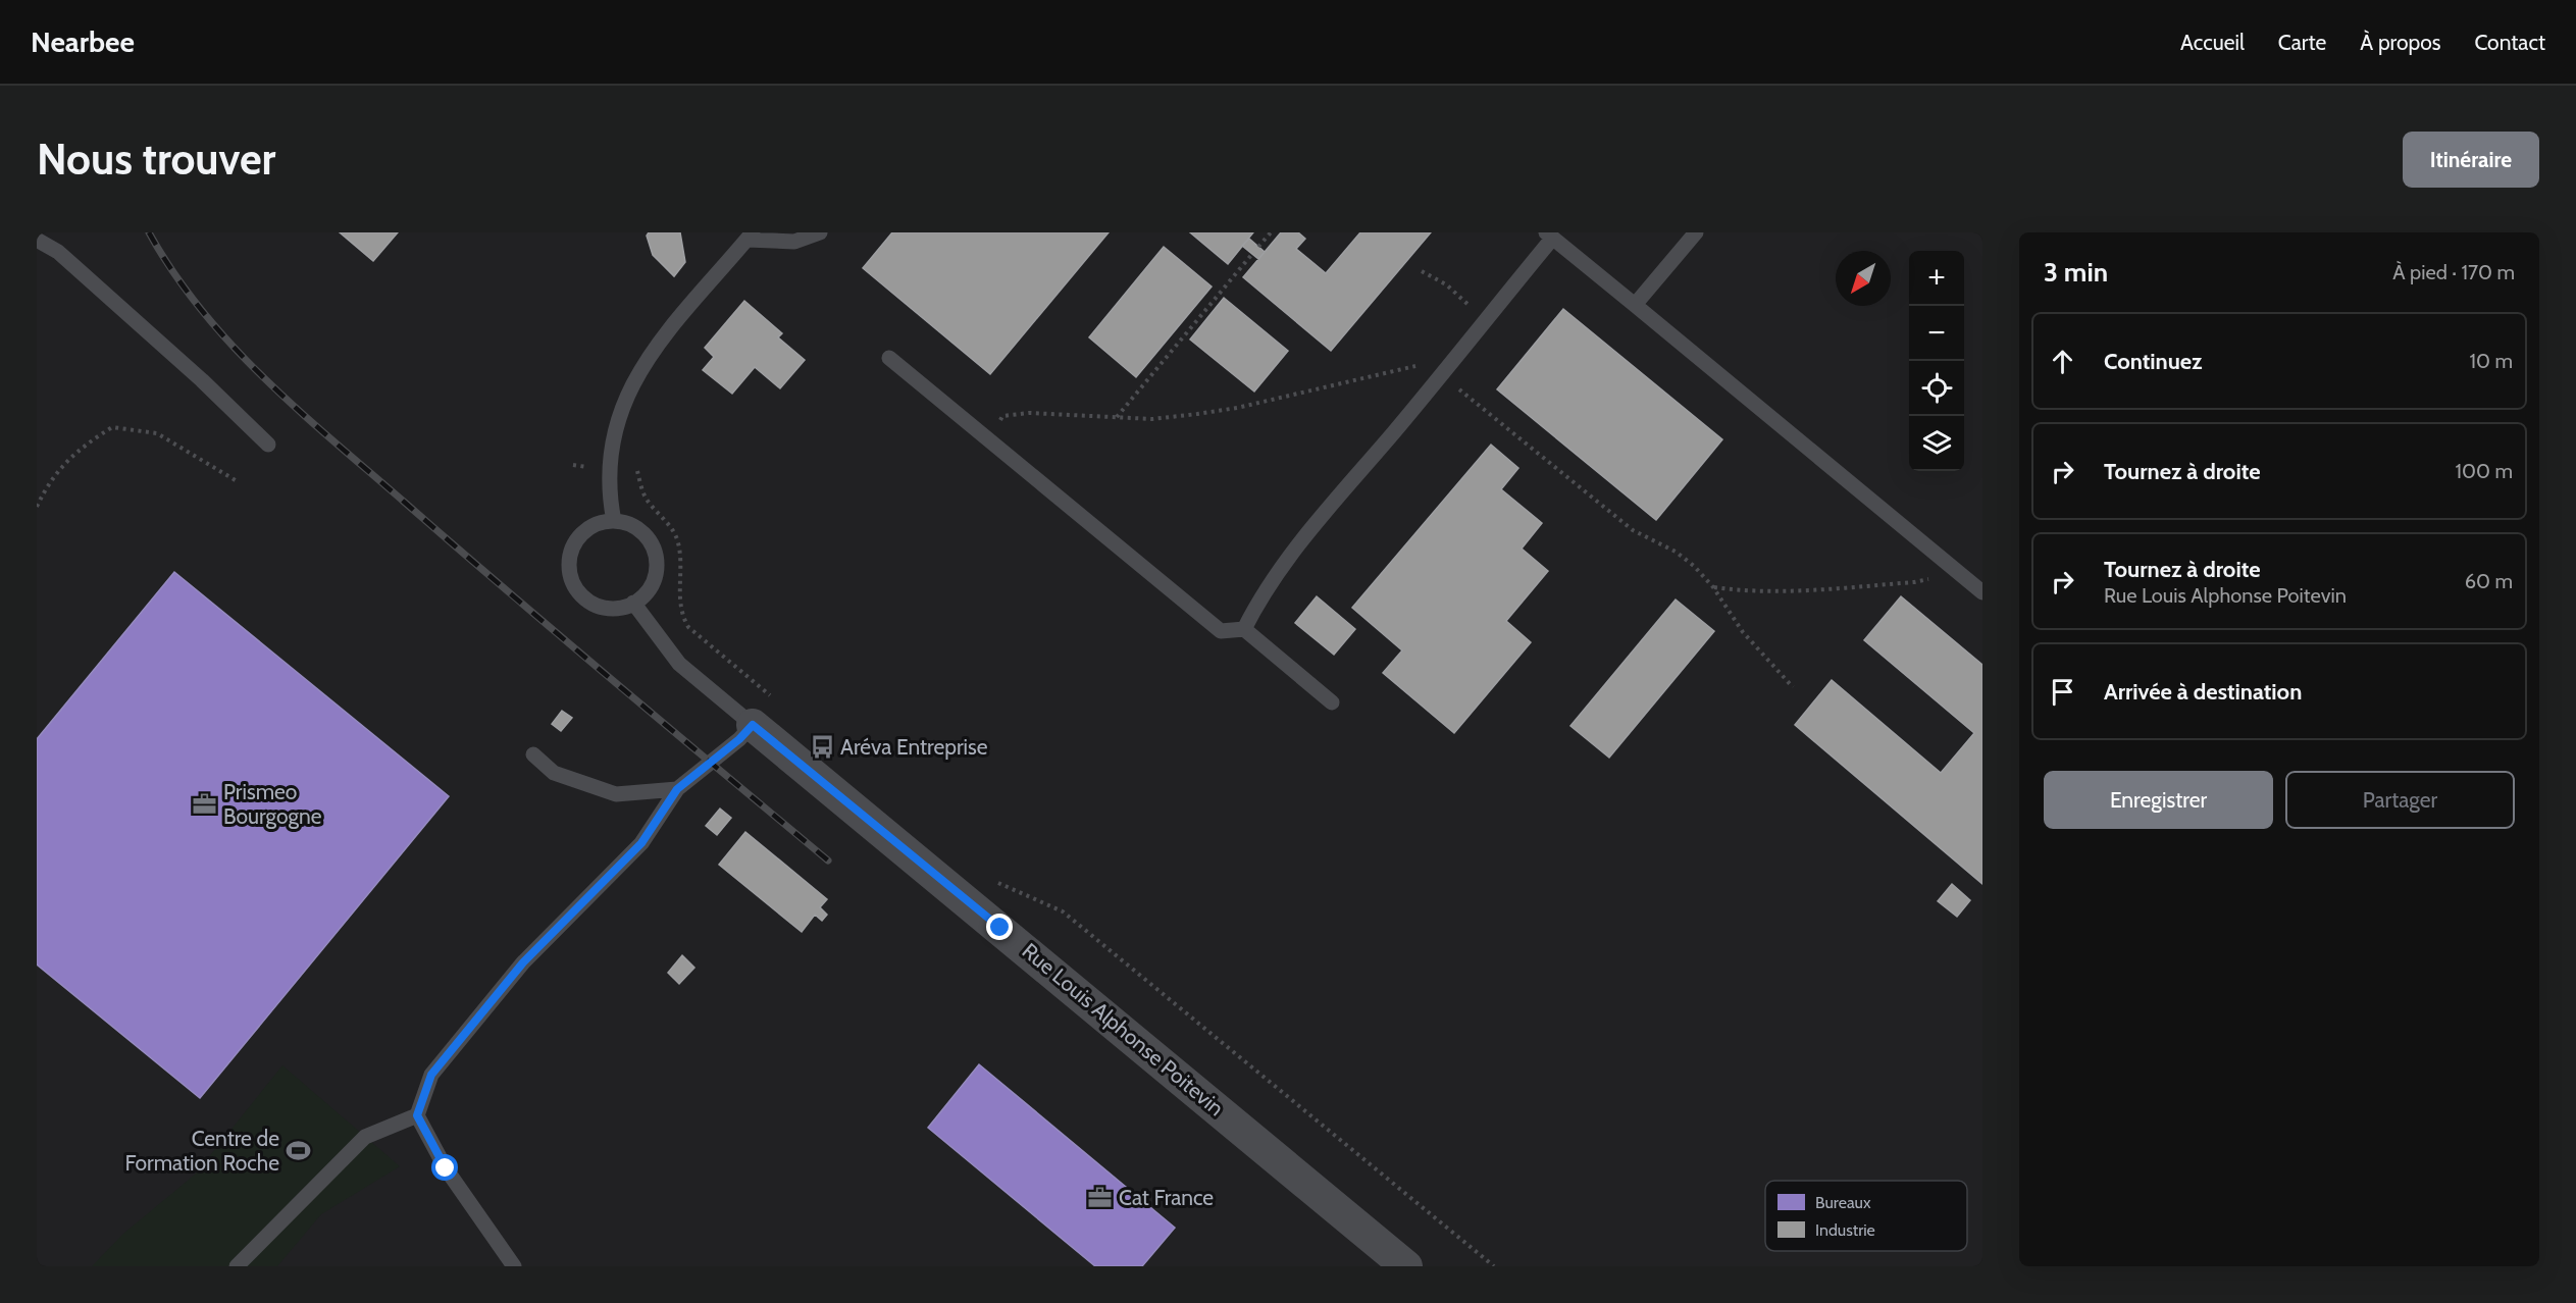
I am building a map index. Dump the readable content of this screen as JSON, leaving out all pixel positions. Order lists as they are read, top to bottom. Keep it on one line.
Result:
{"streets":{"street":["Rue Louis Alphonse Poitevin"]},"places":{"bus stop":["Aréva Entreprise"],"office":["Prismeo Bourgogne","Cat France"],"sports":["Centre de Formation Roche"]},"legend":["Bureaux","Industrie"],"north":"bottom left","page":{"header":"Nearbee","nav":["Accueil","Carte","À propos","Contact"],"buttons":["Itinéraire",["Enregistrer","Partager"]],"title":"Nous trouver","heading":["3 min","À pied · 170 m"],"map_buttons":["+","−"],"list":[["Continuez","10 m"],["Tournez à droite","100 m"],["Tournez à droite","Rue Louis Alphonse Poitevin","60 m"],"Arrivée à destination"]}}
